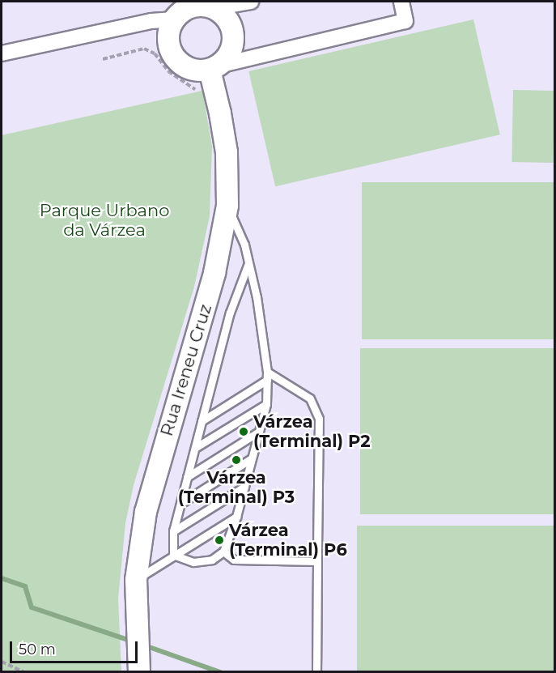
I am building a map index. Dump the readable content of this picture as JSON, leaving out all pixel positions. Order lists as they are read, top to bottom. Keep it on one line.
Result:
{"streets":{"street":["Rua Ireneu Cruz"]},"parks":["Parque Urbano da Várzea"],"places":["Várzea (Terminal) P2","Várzea (Terminal) P3","Várzea (Terminal) P6"],"scale_bar":"50 m"}
